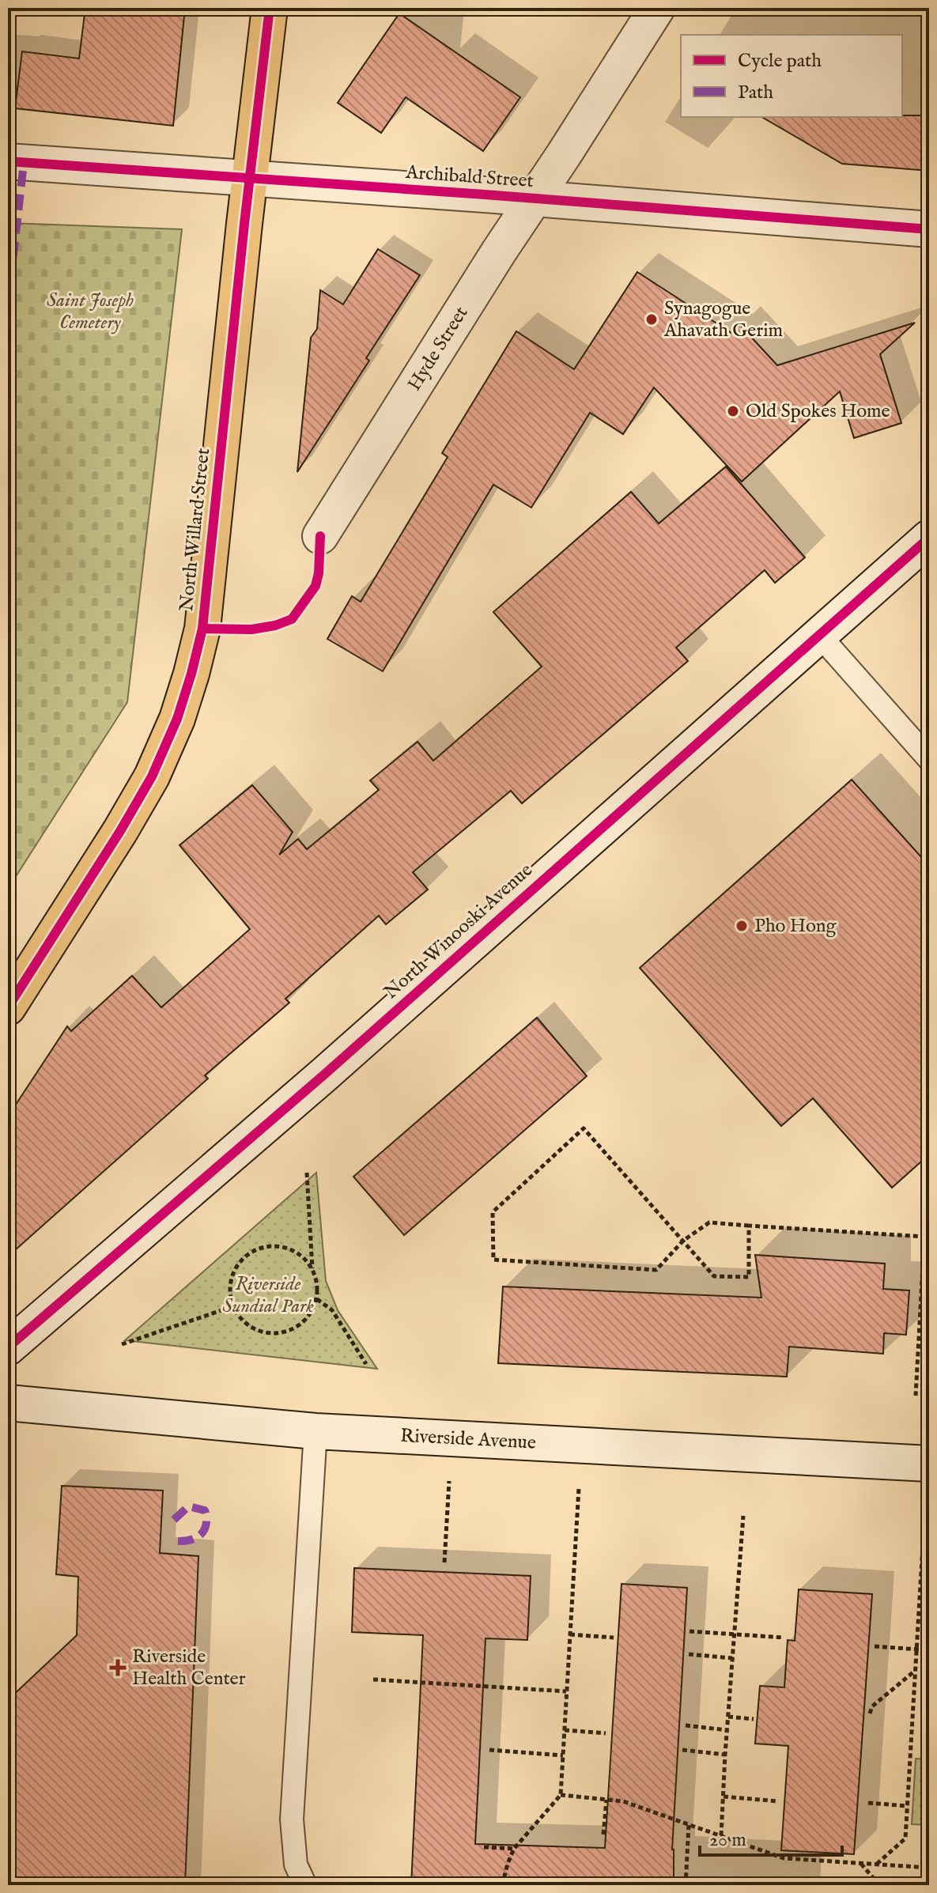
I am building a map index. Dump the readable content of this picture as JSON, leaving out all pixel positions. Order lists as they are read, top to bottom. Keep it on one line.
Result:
{"streets":{"main road":["North Willard Street"],"street":["Archibald Street","Hyde Street","North Winooski Avenue","Riverside Avenue"]},"crossings":[["Archibald Street","Hyde Street"],["Archibald Street","North Willard Street"]],"parks":["Saint Joseph Cemetery","Riverside Sundial Park"],"places":{"other":["Synagogue Ahavath Gerim","Old Spokes Home","Pho Hong"],"health":["Riverside Health Center"]},"legend":["Cycle path","Path"],"scale_bar":"20 m"}
